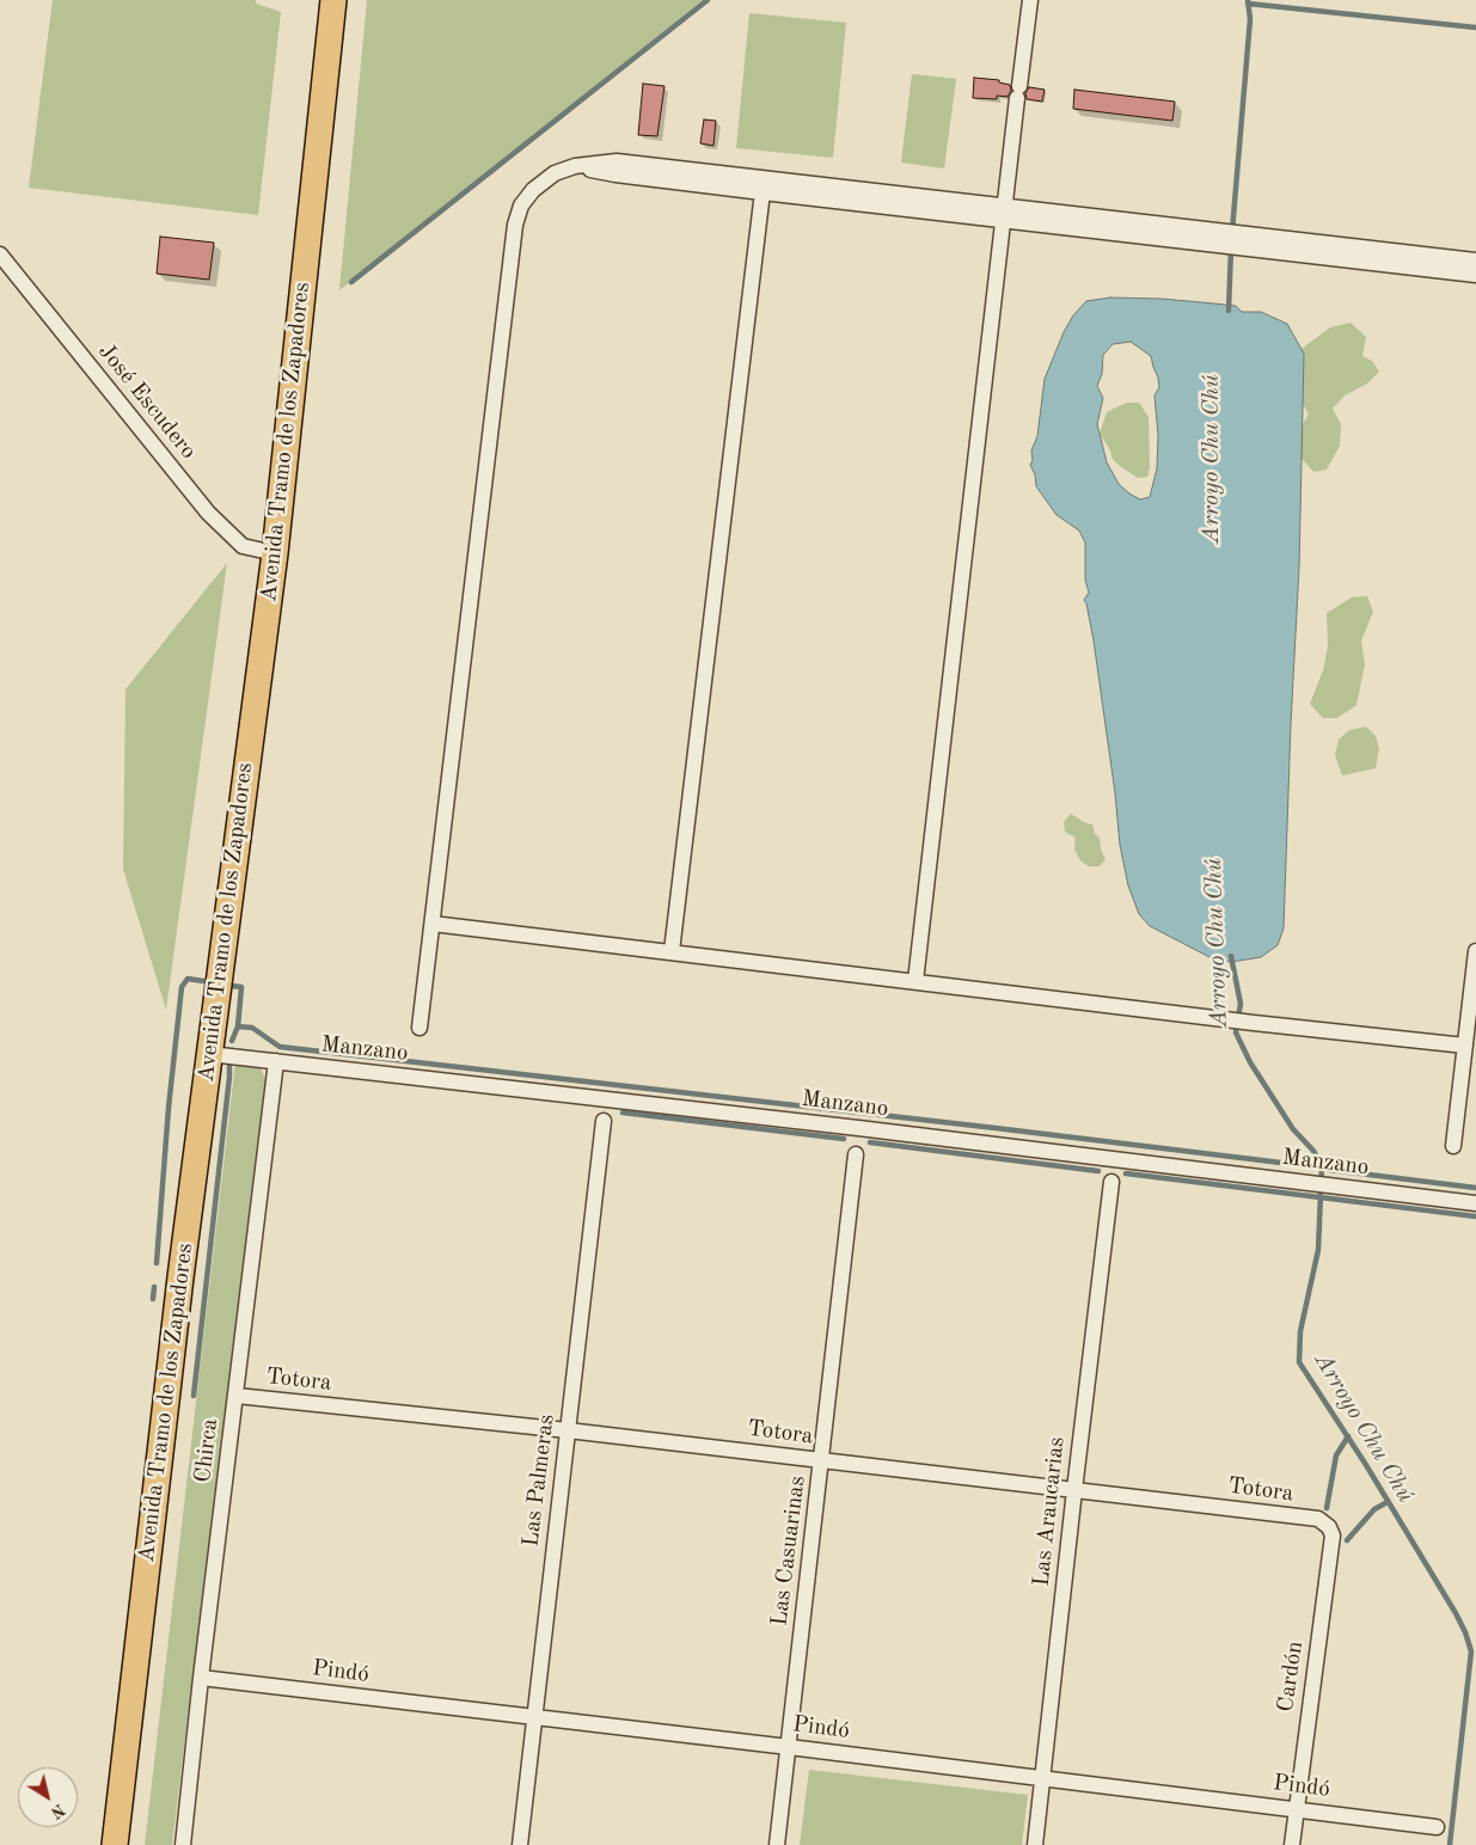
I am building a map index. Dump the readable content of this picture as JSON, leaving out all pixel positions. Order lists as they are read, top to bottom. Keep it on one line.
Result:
{"streets":{"highway":["Avenida Tramo de los Zapadores"],"street":["José Escudero","Manzano","Totora","Chirca","Las Palmeras","Las Araucarias","Las Casuarinas","Pindó","Cardón"]},"crossings":[["José Escudero","Avenida Tramo de los Zapadores"],["Avenida Tramo de los Zapadores","Manzano"],["Manzano","Chirca"],["Totora","Chirca"],["Totora","Las Palmeras"],["Totora","Las Araucarias"],["Totora","Las Casuarinas"],["Totora","Cardón"],["Chirca","Pindó"],["Las Palmeras","Pindó"],["Las Araucarias","Pindó"],["Las Casuarinas","Pindó"],["Pindó","Cardón"]],"water":["Arroyo Chu Chú"],"north":"bottom right"}
